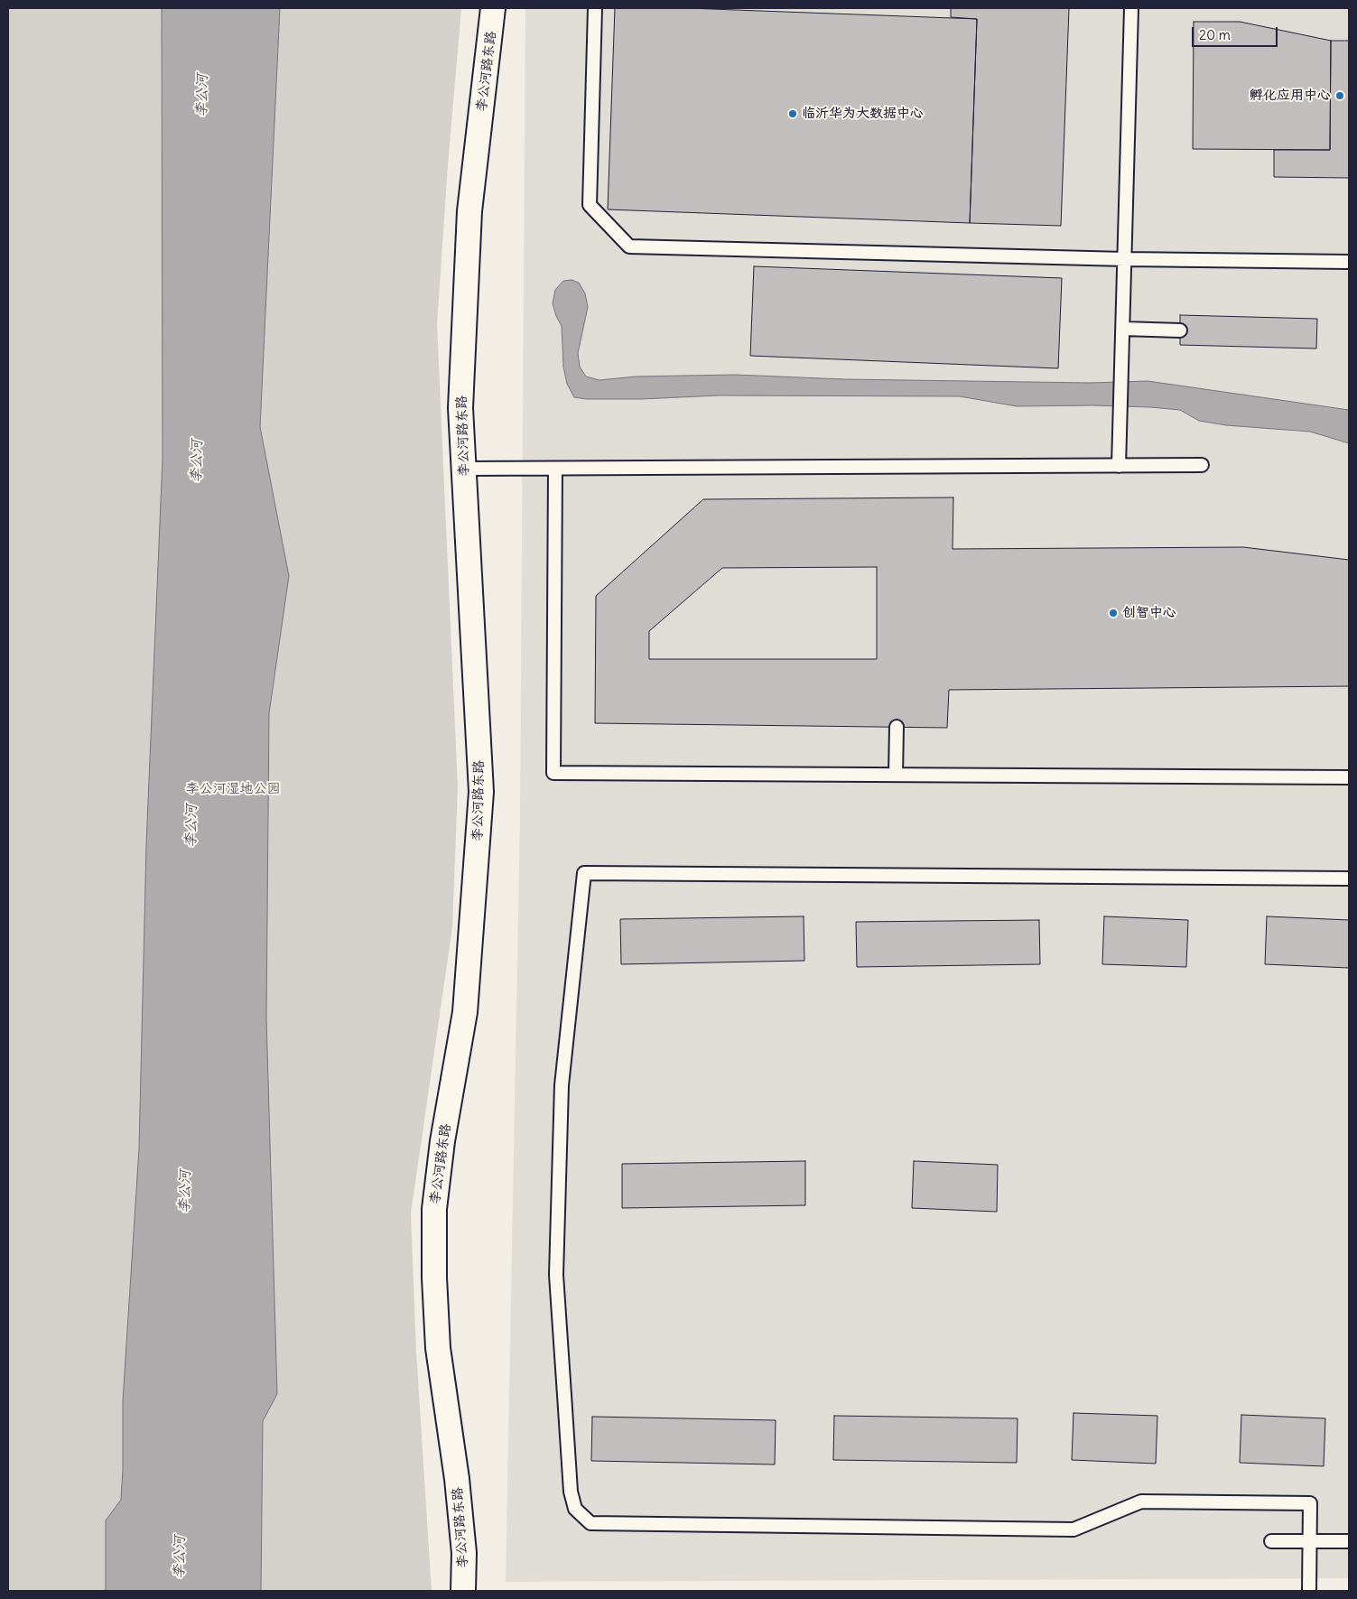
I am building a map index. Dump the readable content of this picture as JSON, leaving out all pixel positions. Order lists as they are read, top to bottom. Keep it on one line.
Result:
{"streets":{"street":["李公河路东路"]},"water":["李公河"],"parks":["李公河湿地公园"],"places":["孵化应用中心","临沂华为大数据中心","创智中心"],"scale_bar":"20 m"}
